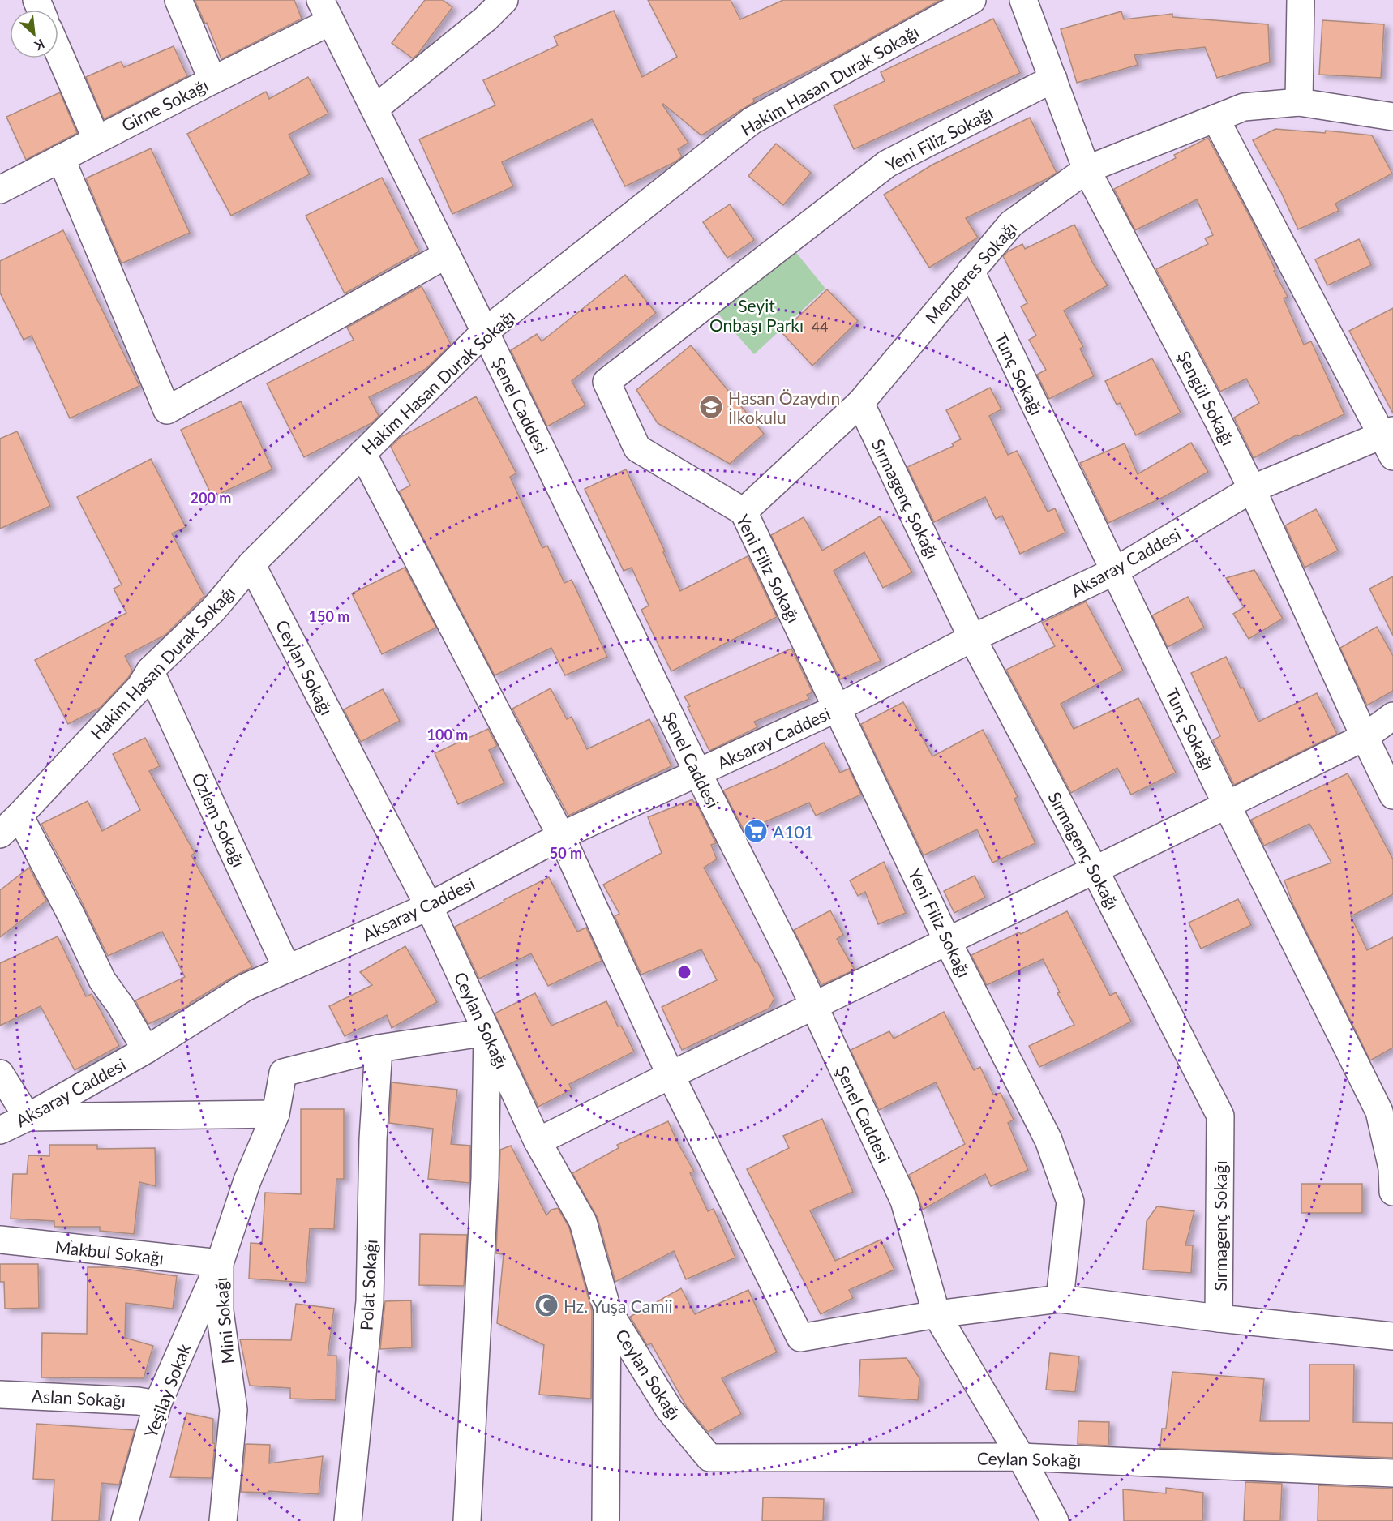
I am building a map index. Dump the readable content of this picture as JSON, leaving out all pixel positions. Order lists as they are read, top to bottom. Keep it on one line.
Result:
{"streets":{"street":["Hakim Hasan Durak Sokağı","Girne Sokağı","Yeni Filiz Sokağı","Menderes Sokağı","Tunç Sokağı","Şengül Sokağı","Şenel Caddesi","Sırmagenç Sokağı","Aksaray Caddesi","Ceylan Sokağı","Özlem Sokağı","Makbul Sokağı","Polat Sokağı","Mini Sokağı","Yeşilay Sokak","Aslan Sokağı"]},"crossings":[["Hakim Hasan Durak Sokağı","Şenel Caddesi"],["Hakim Hasan Durak Sokağı","Ceylan Sokağı"],["Hakim Hasan Durak Sokağı","Özlem Sokağı"],["Girne Sokağı","Şenel Caddesi"],["Yeni Filiz Sokağı","Menderes Sokağı"],["Yeni Filiz Sokağı","Şengül Sokağı"],["Yeni Filiz Sokağı","Aksaray Caddesi"],["Menderes Sokağı","Tunç Sokağı"],["Menderes Sokağı","Şengül Sokağı"],["Menderes Sokağı","Sırmagenç Sokağı"],["Tunç Sokağı","Aksaray Caddesi"],["Şengül Sokağı","Aksaray Caddesi"],["Şenel Caddesi","Aksaray Caddesi"],["Şenel Caddesi","Ceylan Sokağı"],["Sırmagenç Sokağı","Aksaray Caddesi"],["Aksaray Caddesi","Ceylan Sokağı"],["Aksaray Caddesi","Özlem Sokağı"],["Makbul Sokağı","Mini Sokağı"],["Makbul Sokağı","Yeşilay Sokak"],["Polat Sokağı","Mini Sokağı"],["Mini Sokağı","Yeşilay Sokak"],["Yeşilay Sokak","Aslan Sokağı"]],"parks":["Seyit Onbaşı Parkı"],"places":{"school or university":["Hasan Özaydın İlkokulu"],"supermarket":["A101"],"mosque":["Hz. Yuşa Camii"]},"house_numbers":["44"],"north":"bottom right","rings":["200 m","150 m","100 m","50 m"]}
